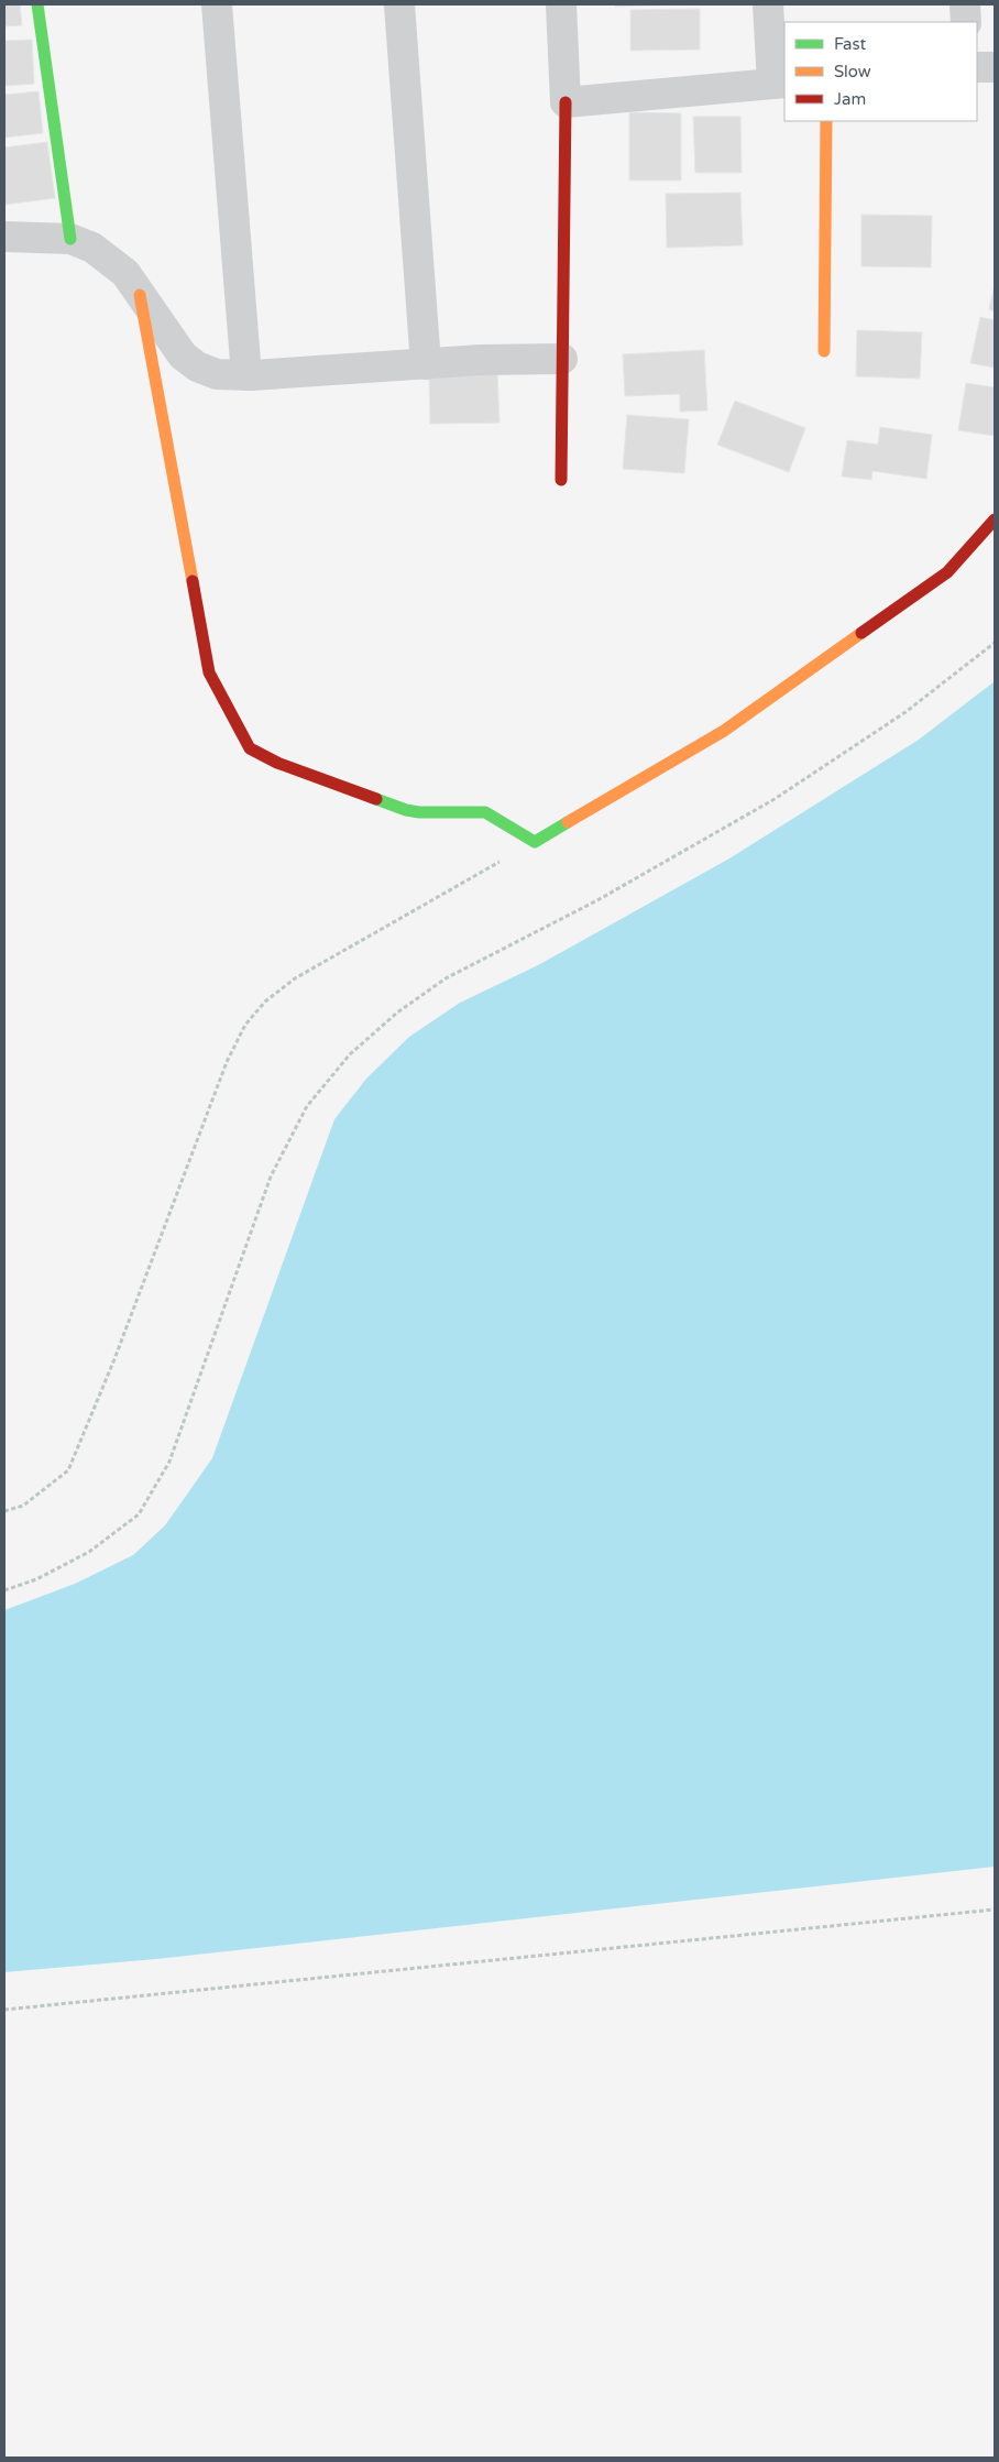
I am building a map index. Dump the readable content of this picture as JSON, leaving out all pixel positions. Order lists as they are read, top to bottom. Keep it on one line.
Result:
{"legend":["Fast","Slow","Jam"]}
